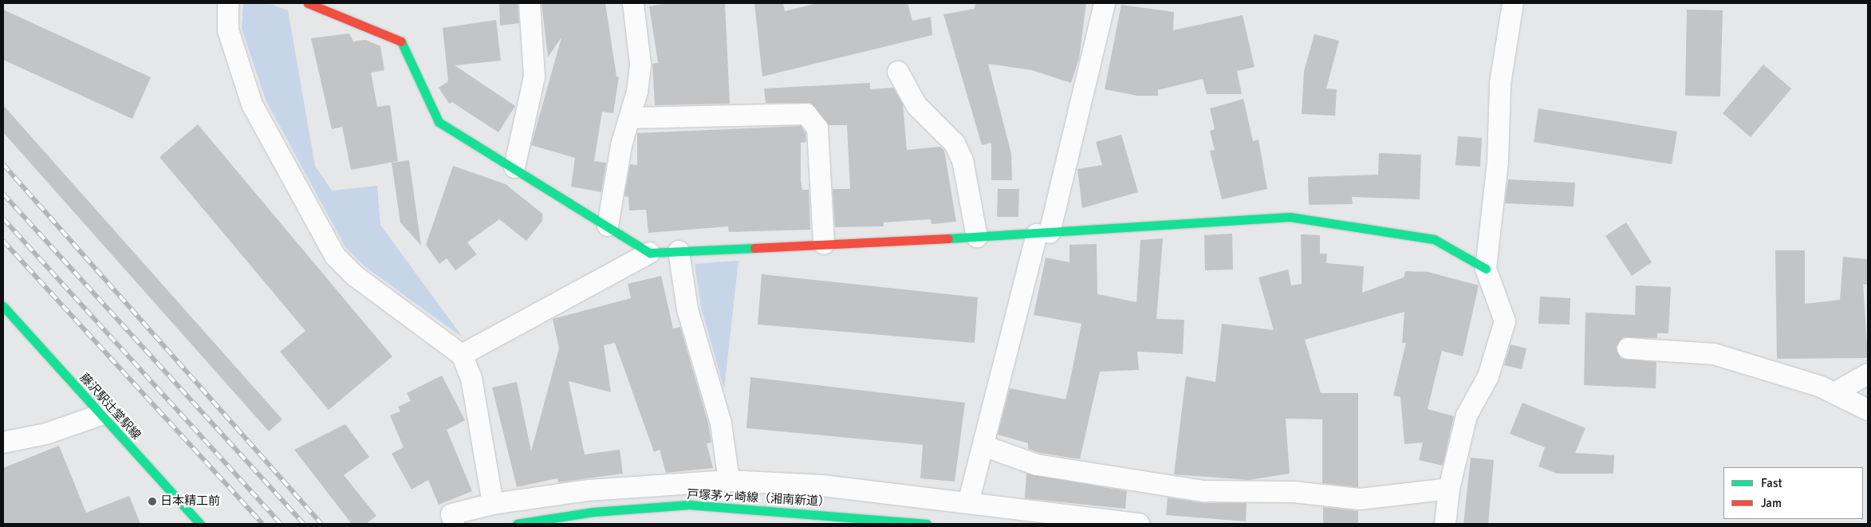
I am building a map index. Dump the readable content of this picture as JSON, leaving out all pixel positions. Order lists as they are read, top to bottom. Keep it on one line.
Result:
{"streets":{"street":["藤沢駅辻堂駅線","戸塚茅ヶ崎線（湘南新道）"]},"places":["日本精工前"],"legend":["Fast","Jam"]}
